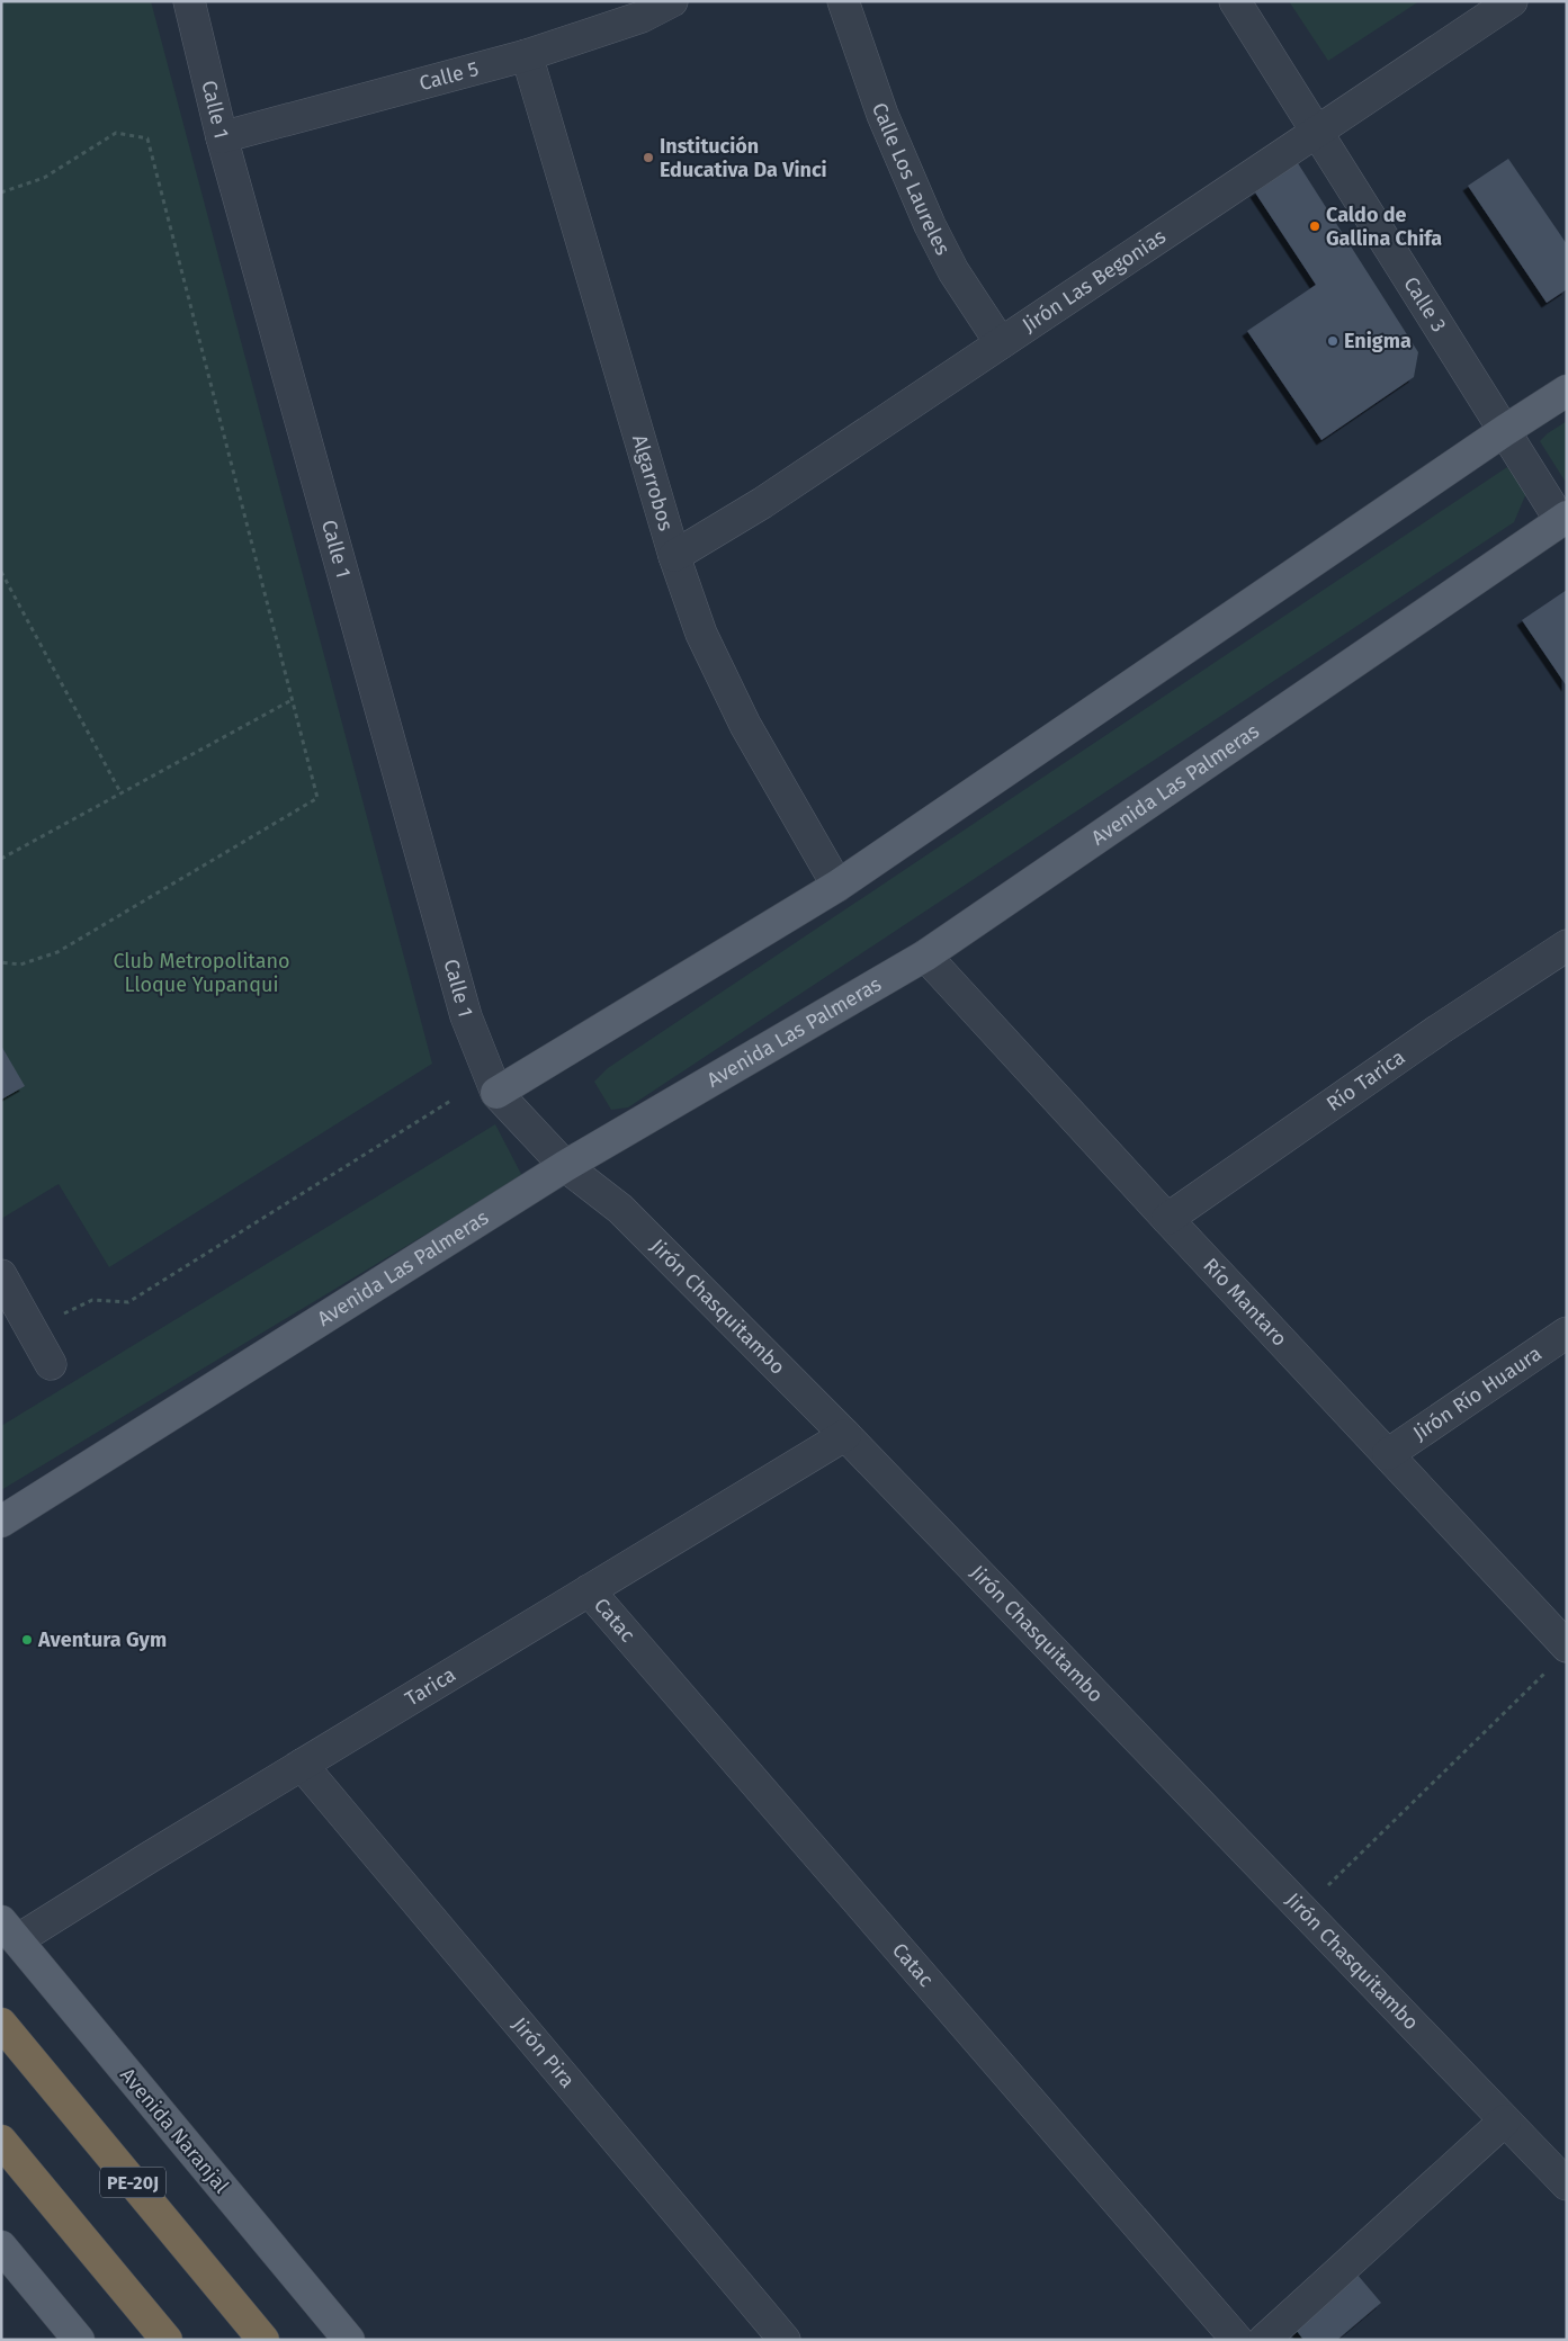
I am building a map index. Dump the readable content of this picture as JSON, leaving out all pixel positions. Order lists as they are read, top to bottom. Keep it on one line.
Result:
{"streets":{"highway":["PE-20J"],"main road":["Avenida Las Palmeras","Avenida Naranjal"],"street":["Calle 5","Calle 1","Calle Los Laureles","Jirón Las Begonias","Calle 3","Algarrobos","Río Tarica","Río Mantaro","Jirón Chasquitambo","Jirón Río Huaura","Catac","Tarica","Jirón Pira"]},"crossings":[["Calle 5","Calle 1"],["Calle 5","Algarrobos"],["Calle 1","Jirón Chasquitambo"],["Calle Los Laureles","Jirón Las Begonias"],["Jirón Las Begonias","Calle 3"],["Jirón Las Begonias","Algarrobos"],["Calle 3","Avenida Las Palmeras"],["Avenida Las Palmeras","Río Mantaro"],["Avenida Las Palmeras","Jirón Chasquitambo"],["Río Tarica","Río Mantaro"],["Río Mantaro","Jirón Río Huaura"],["Jirón Chasquitambo","Tarica"],["Catac","Tarica"],["Tarica","Jirón Pira"],["Tarica","Avenida Naranjal"]],"parks":["Club Metropolitano Lloque Yupanqui"],"places":["Institución Educativa Da Vinci","Caldo de Gallina Chifa","Enigma","Aventura Gym"]}
